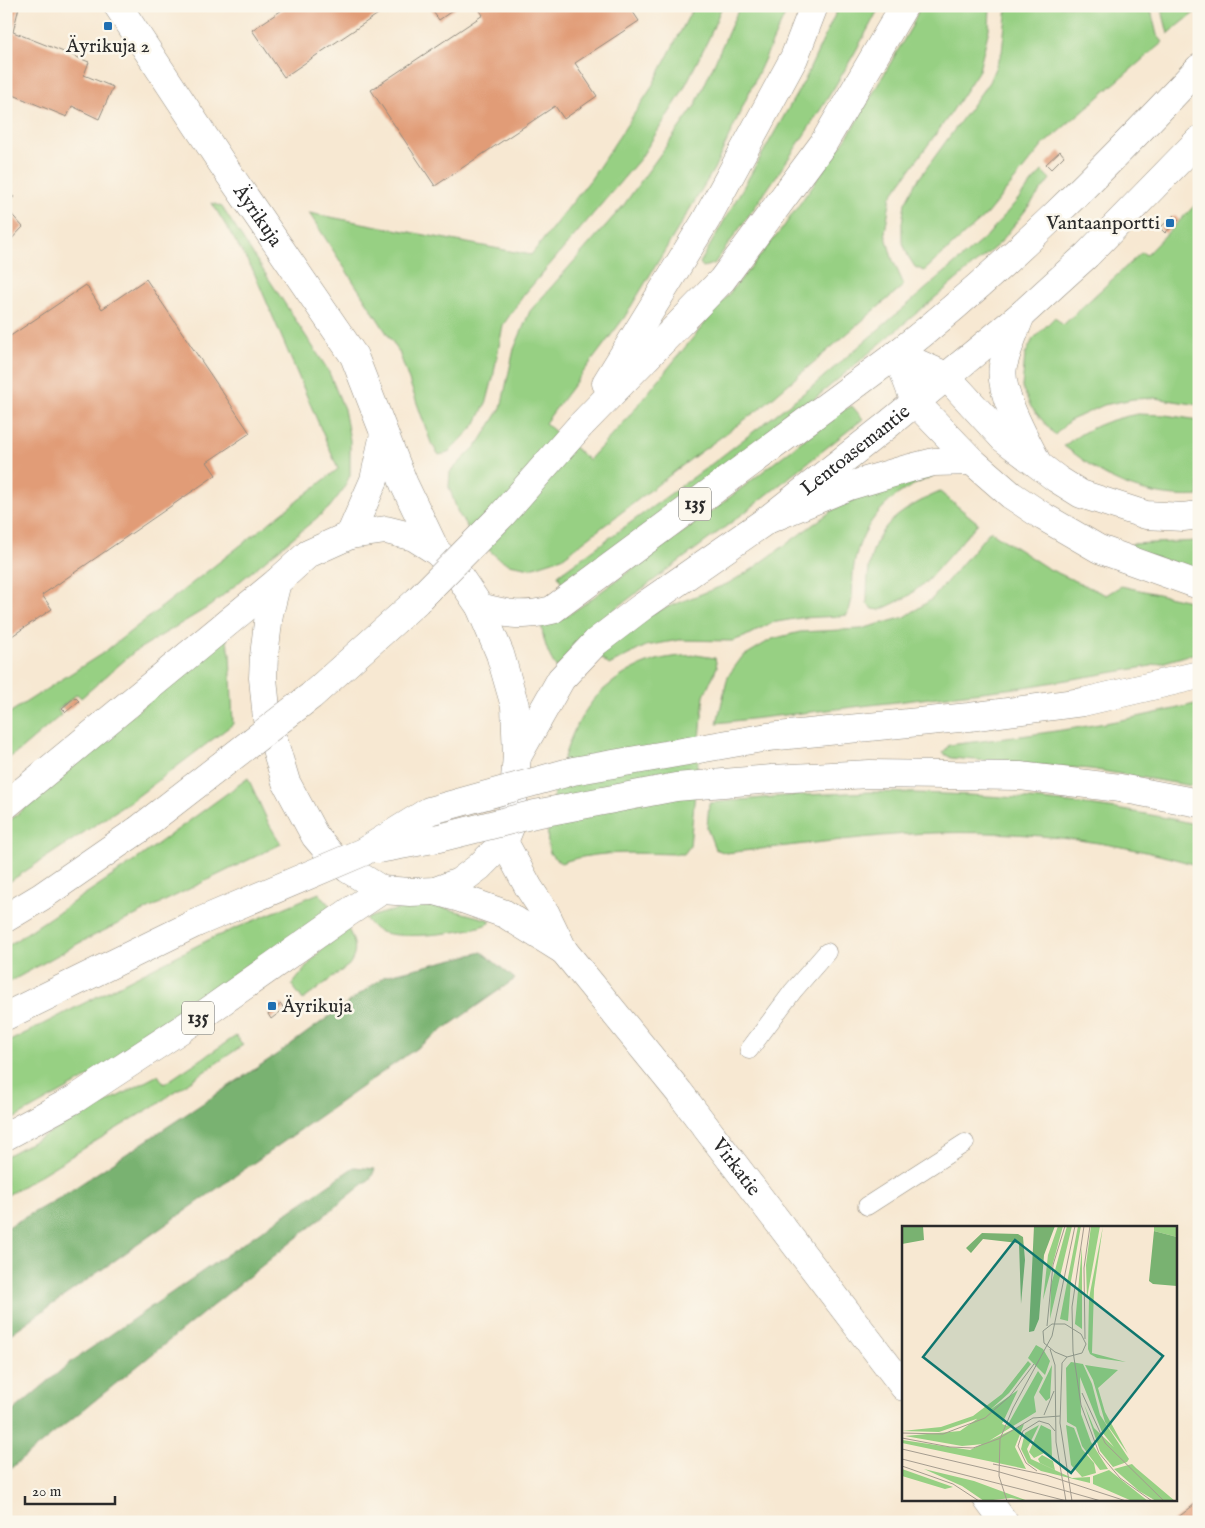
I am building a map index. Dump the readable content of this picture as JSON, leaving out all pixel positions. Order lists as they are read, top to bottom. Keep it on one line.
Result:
{"streets":{"main road":["Äyrikuja","Lentoasemantie","135","Virkatie"]},"places":{"transit":["Äyrikuja 2","Vantaanportti","Äyrikuja"]},"scale_bar":"20 m"}
